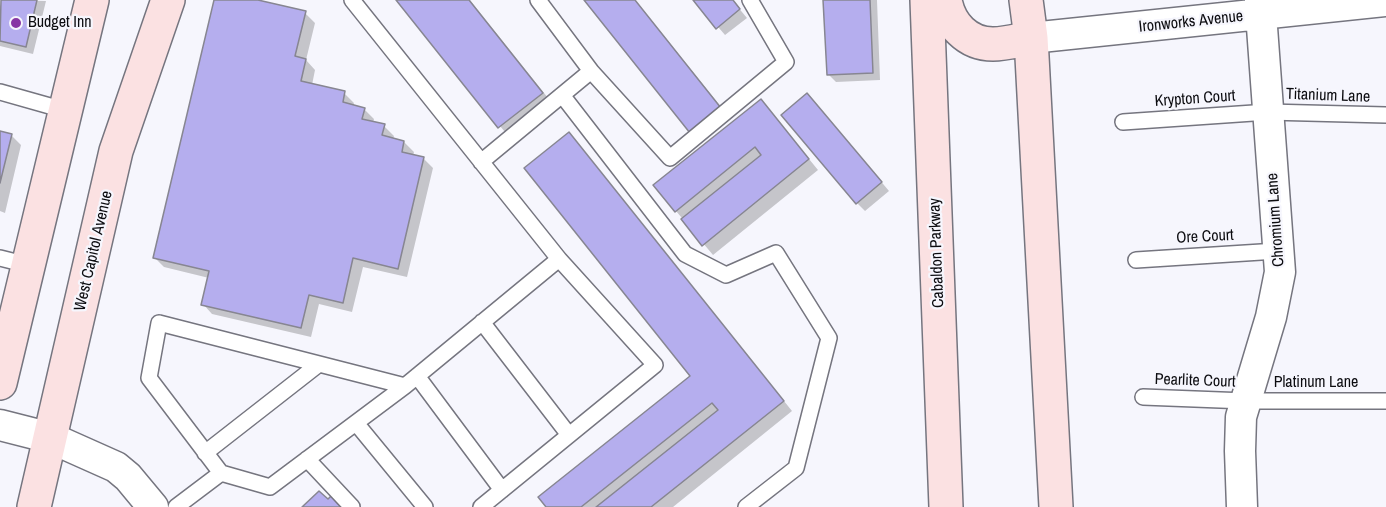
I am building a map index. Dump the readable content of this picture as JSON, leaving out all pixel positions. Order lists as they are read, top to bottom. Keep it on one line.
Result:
{"streets":{"main road":["West Capitol Avenue","Cabaldon Parkway"],"street":["Ironworks Avenue","Chromium Lane"],"lane":["Titanium Lane","Krypton Court","Ore Court","Pearlite Court","Platinum Lane"]},"crossings":[["Ironworks Avenue","Chromium Lane"],["Titanium Lane","Krypton Court"],["Titanium Lane","Chromium Lane"],["Krypton Court","Chromium Lane"],["Chromium Lane","Ore Court"],["Chromium Lane","Pearlite Court"],["Chromium Lane","Platinum Lane"],["Pearlite Court","Platinum Lane"]],"places":["Budget Inn"]}
